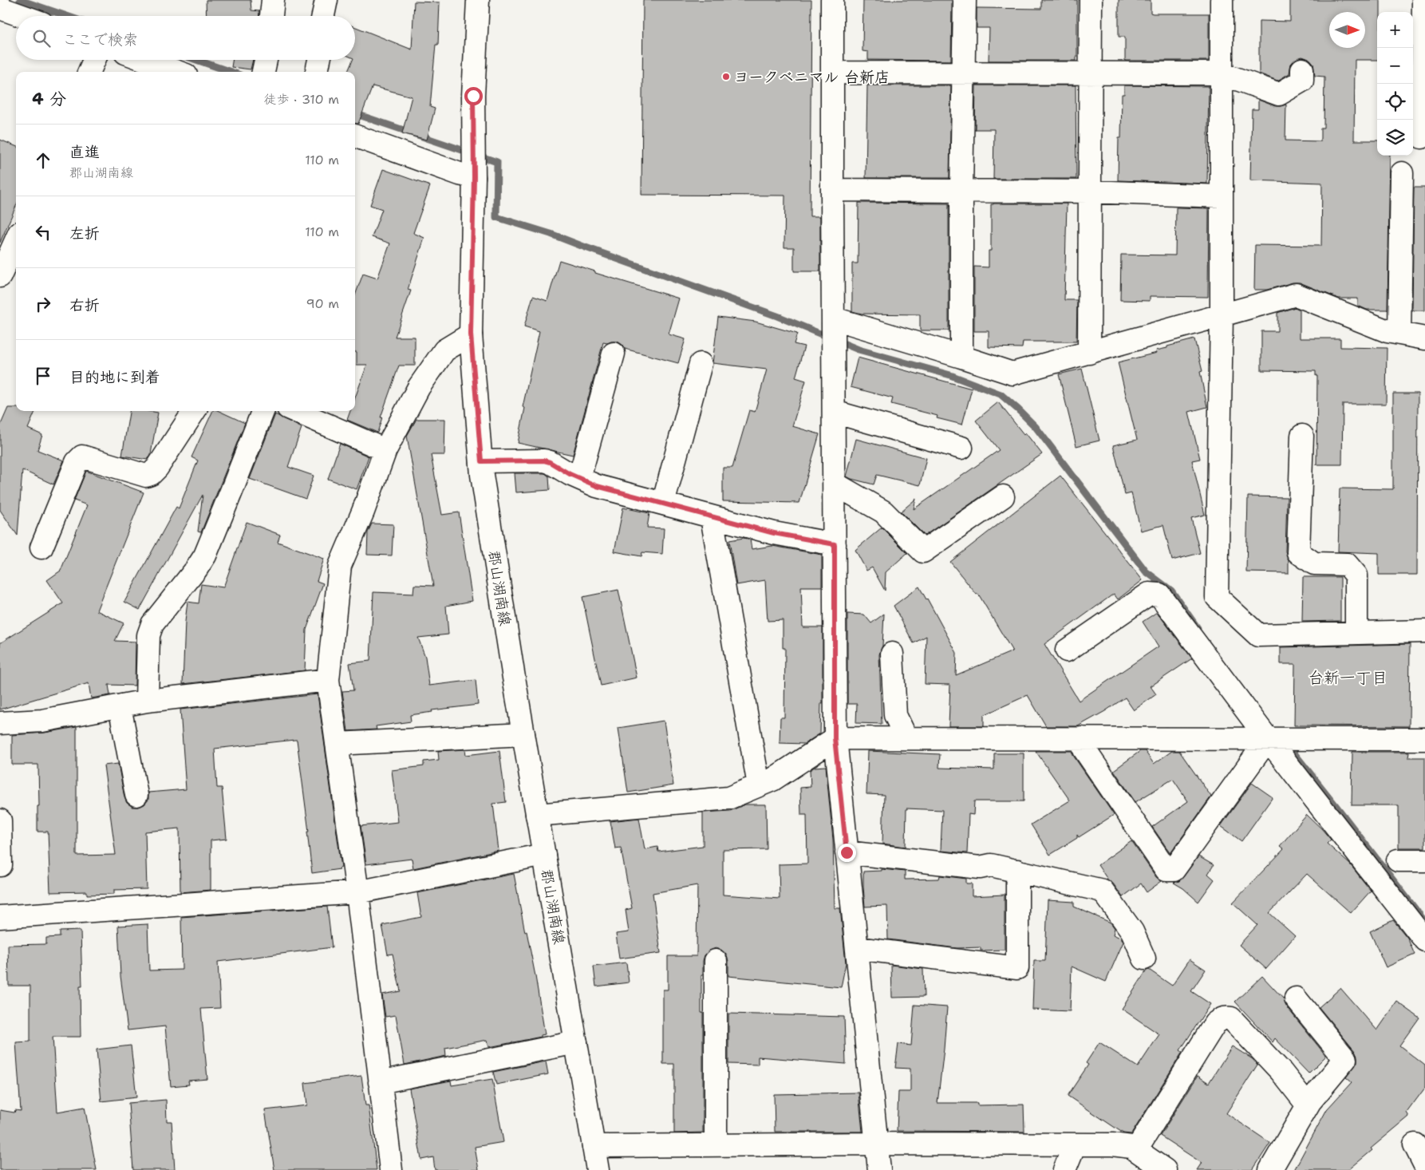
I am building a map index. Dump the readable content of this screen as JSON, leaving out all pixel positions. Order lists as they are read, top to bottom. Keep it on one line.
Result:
{"streets":{"street":["郡山湖南線"]},"districts":["台新一丁目"],"places":["ヨークベニマル 台新店"],"north":"right","page":{"map_buttons":["+","−"],"search":"ここで検索","heading":["4 分","徒歩 · 310 m"],"list":[["直進","郡山湖南線","110 m"],["左折","110 m"],["右折","90 m"],"目的地に到着"]}}
